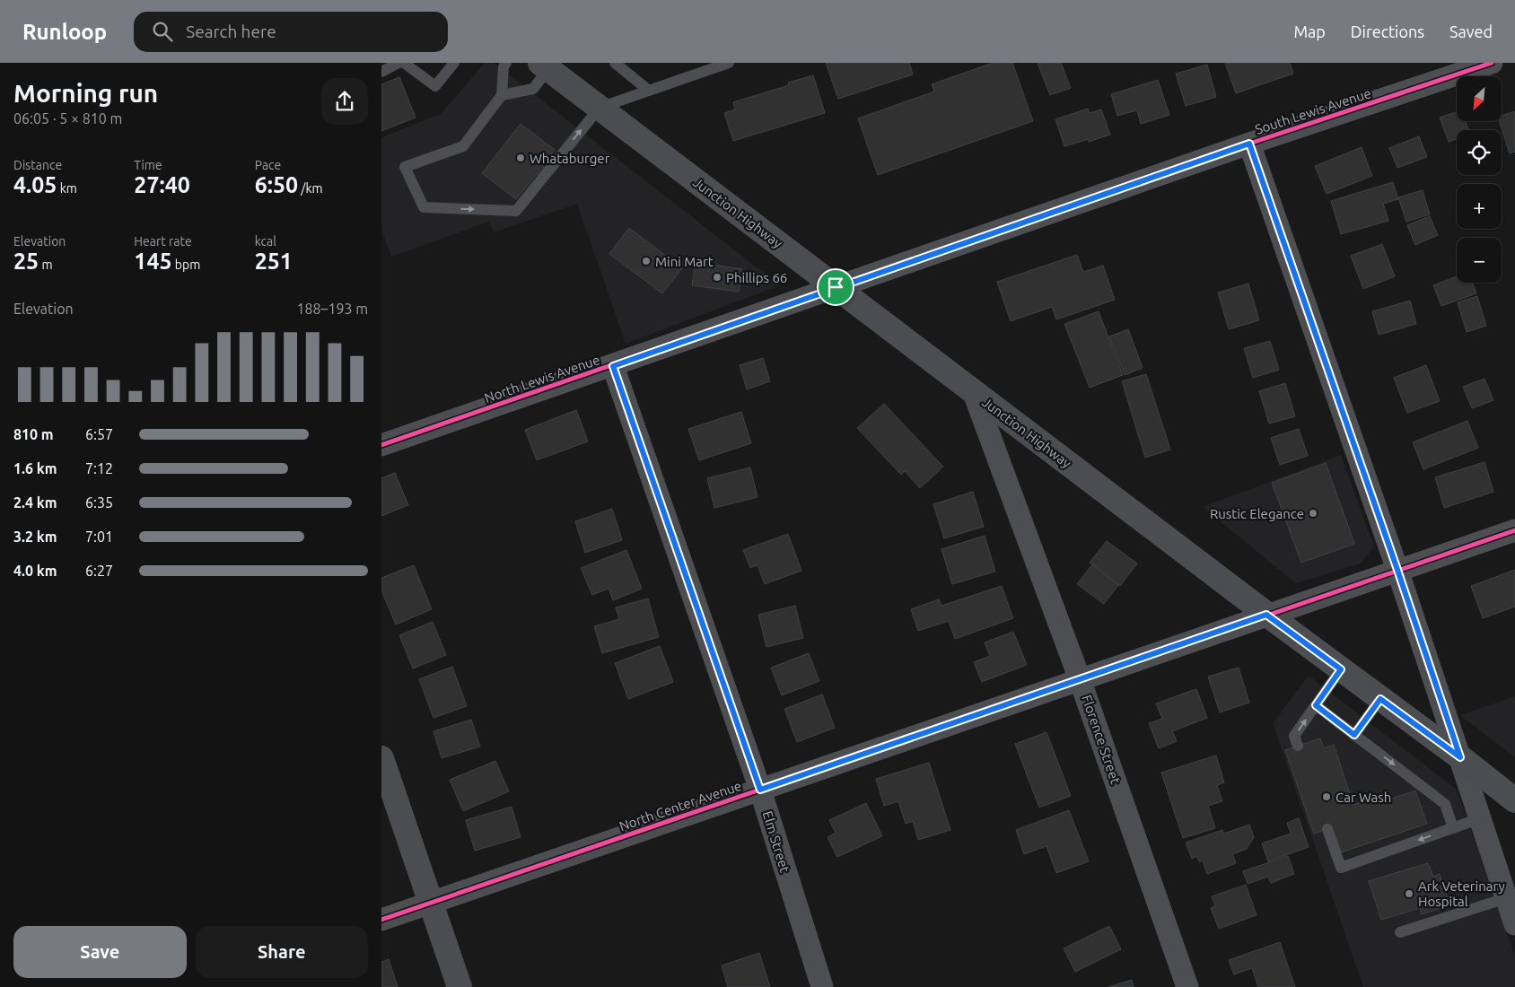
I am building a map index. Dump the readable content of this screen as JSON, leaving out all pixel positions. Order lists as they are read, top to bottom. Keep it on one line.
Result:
{"streets":{"main road":["Junction Highway"],"street":["South Lewis Avenue","North Lewis Avenue","Florence Street","North Center Avenue","Elm Street"]},"crossings":[["South Lewis Avenue","Junction Highway"],["South Lewis Avenue","North Lewis Avenue"],["Junction Highway","North Lewis Avenue"],["Junction Highway","Florence Street"],["Junction Highway","North Center Avenue"],["North Lewis Avenue","Elm Street"],["Florence Street","North Center Avenue"],["North Center Avenue","Elm Street"]],"places":["Whataburger","Mini Mart","Phillips 66","Rustic Elegance","Car Wash","Ark Veterinary Hospital"],"north":"bottom left","page":{"header":"Runloop","search":"Search here","nav":["Map","Directions","Saved"],"heading":["Morning run","06:05 · 5 × 810 m"],"map_buttons":["+","−"],"stats":[["Distance","4.05 km"],["Time","27:40"],["Pace","6:50 /km"],["Elevation","25 m"],["Heart rate","145 bpm"],["kcal","251"]],"chart":["Elevation","188–193 m"],"list":[{"name":"810 m","note":"6:57"},{"name":"1.6 km","note":"7:12"},{"name":"2.4 km","note":"6:35"},{"name":"3.2 km","note":"7:01"},{"name":"4.0 km","note":"6:27"}],"buttons":["Save","Share"]}}
